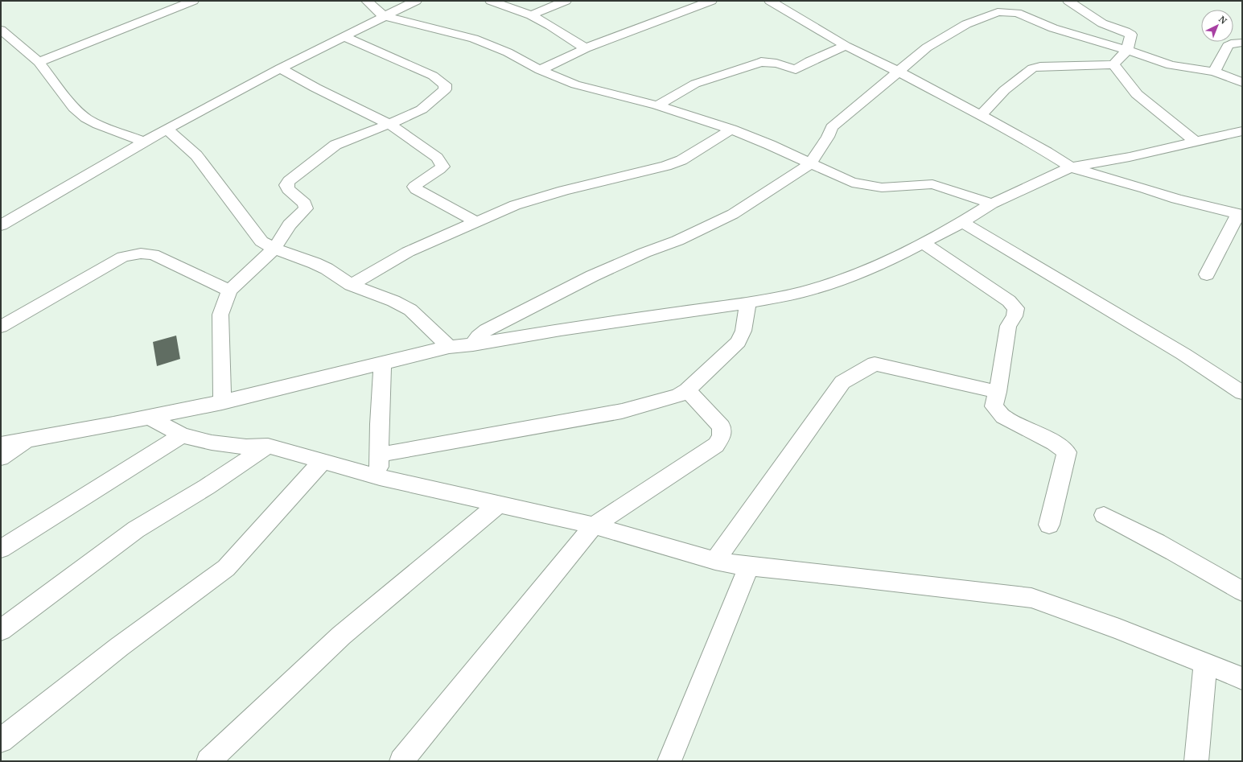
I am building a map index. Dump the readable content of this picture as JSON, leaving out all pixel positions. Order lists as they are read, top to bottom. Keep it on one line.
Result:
{"north":"top right"}
